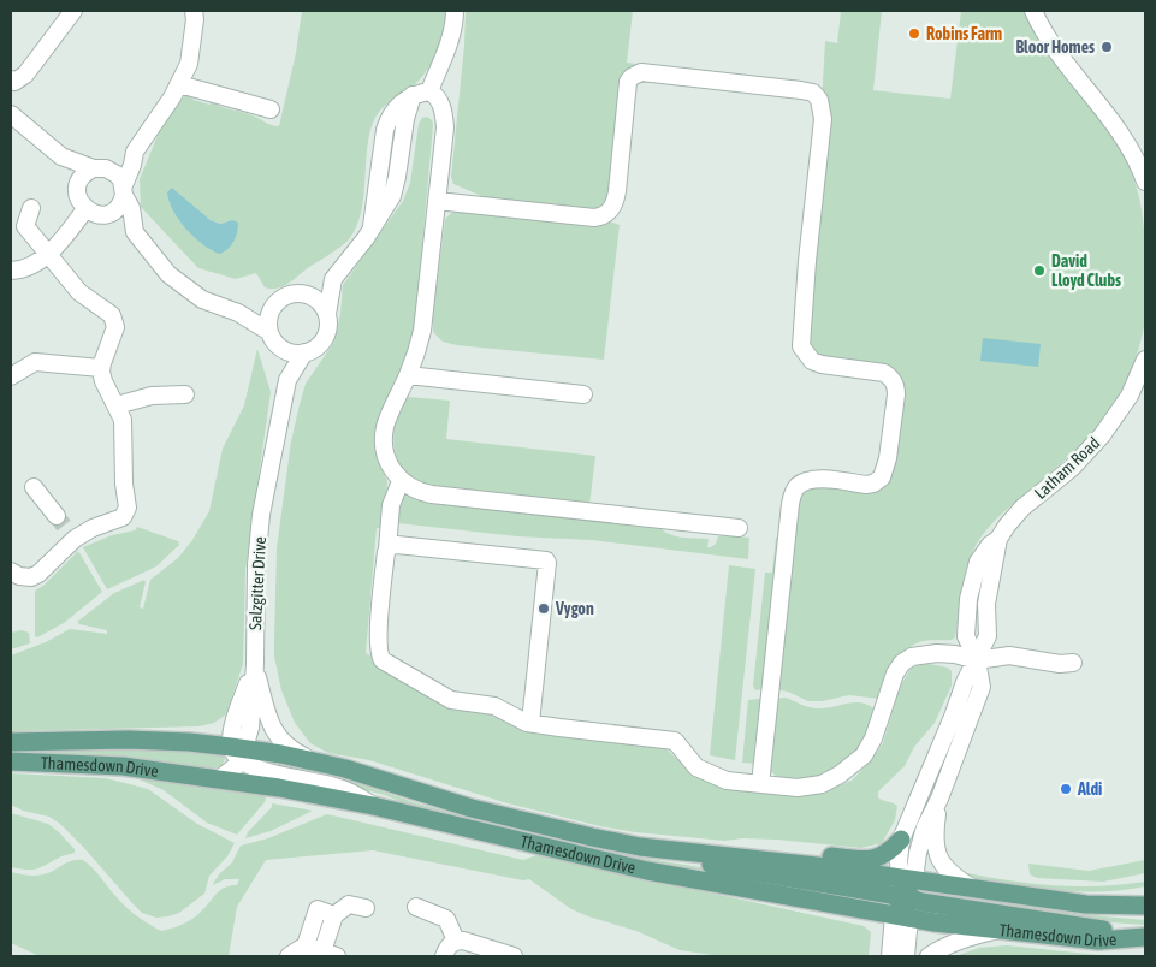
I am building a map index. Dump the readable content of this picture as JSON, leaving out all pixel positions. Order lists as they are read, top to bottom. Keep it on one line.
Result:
{"streets":{"main road":["Thamesdown Drive"],"street":["Latham Road","Salzgitter Drive"]},"crossings":[["Latham Road","Thamesdown Drive"]],"places":["Robins Farm","Bloor Homes","David Lloyd Clubs","Vygon","Aldi"]}
